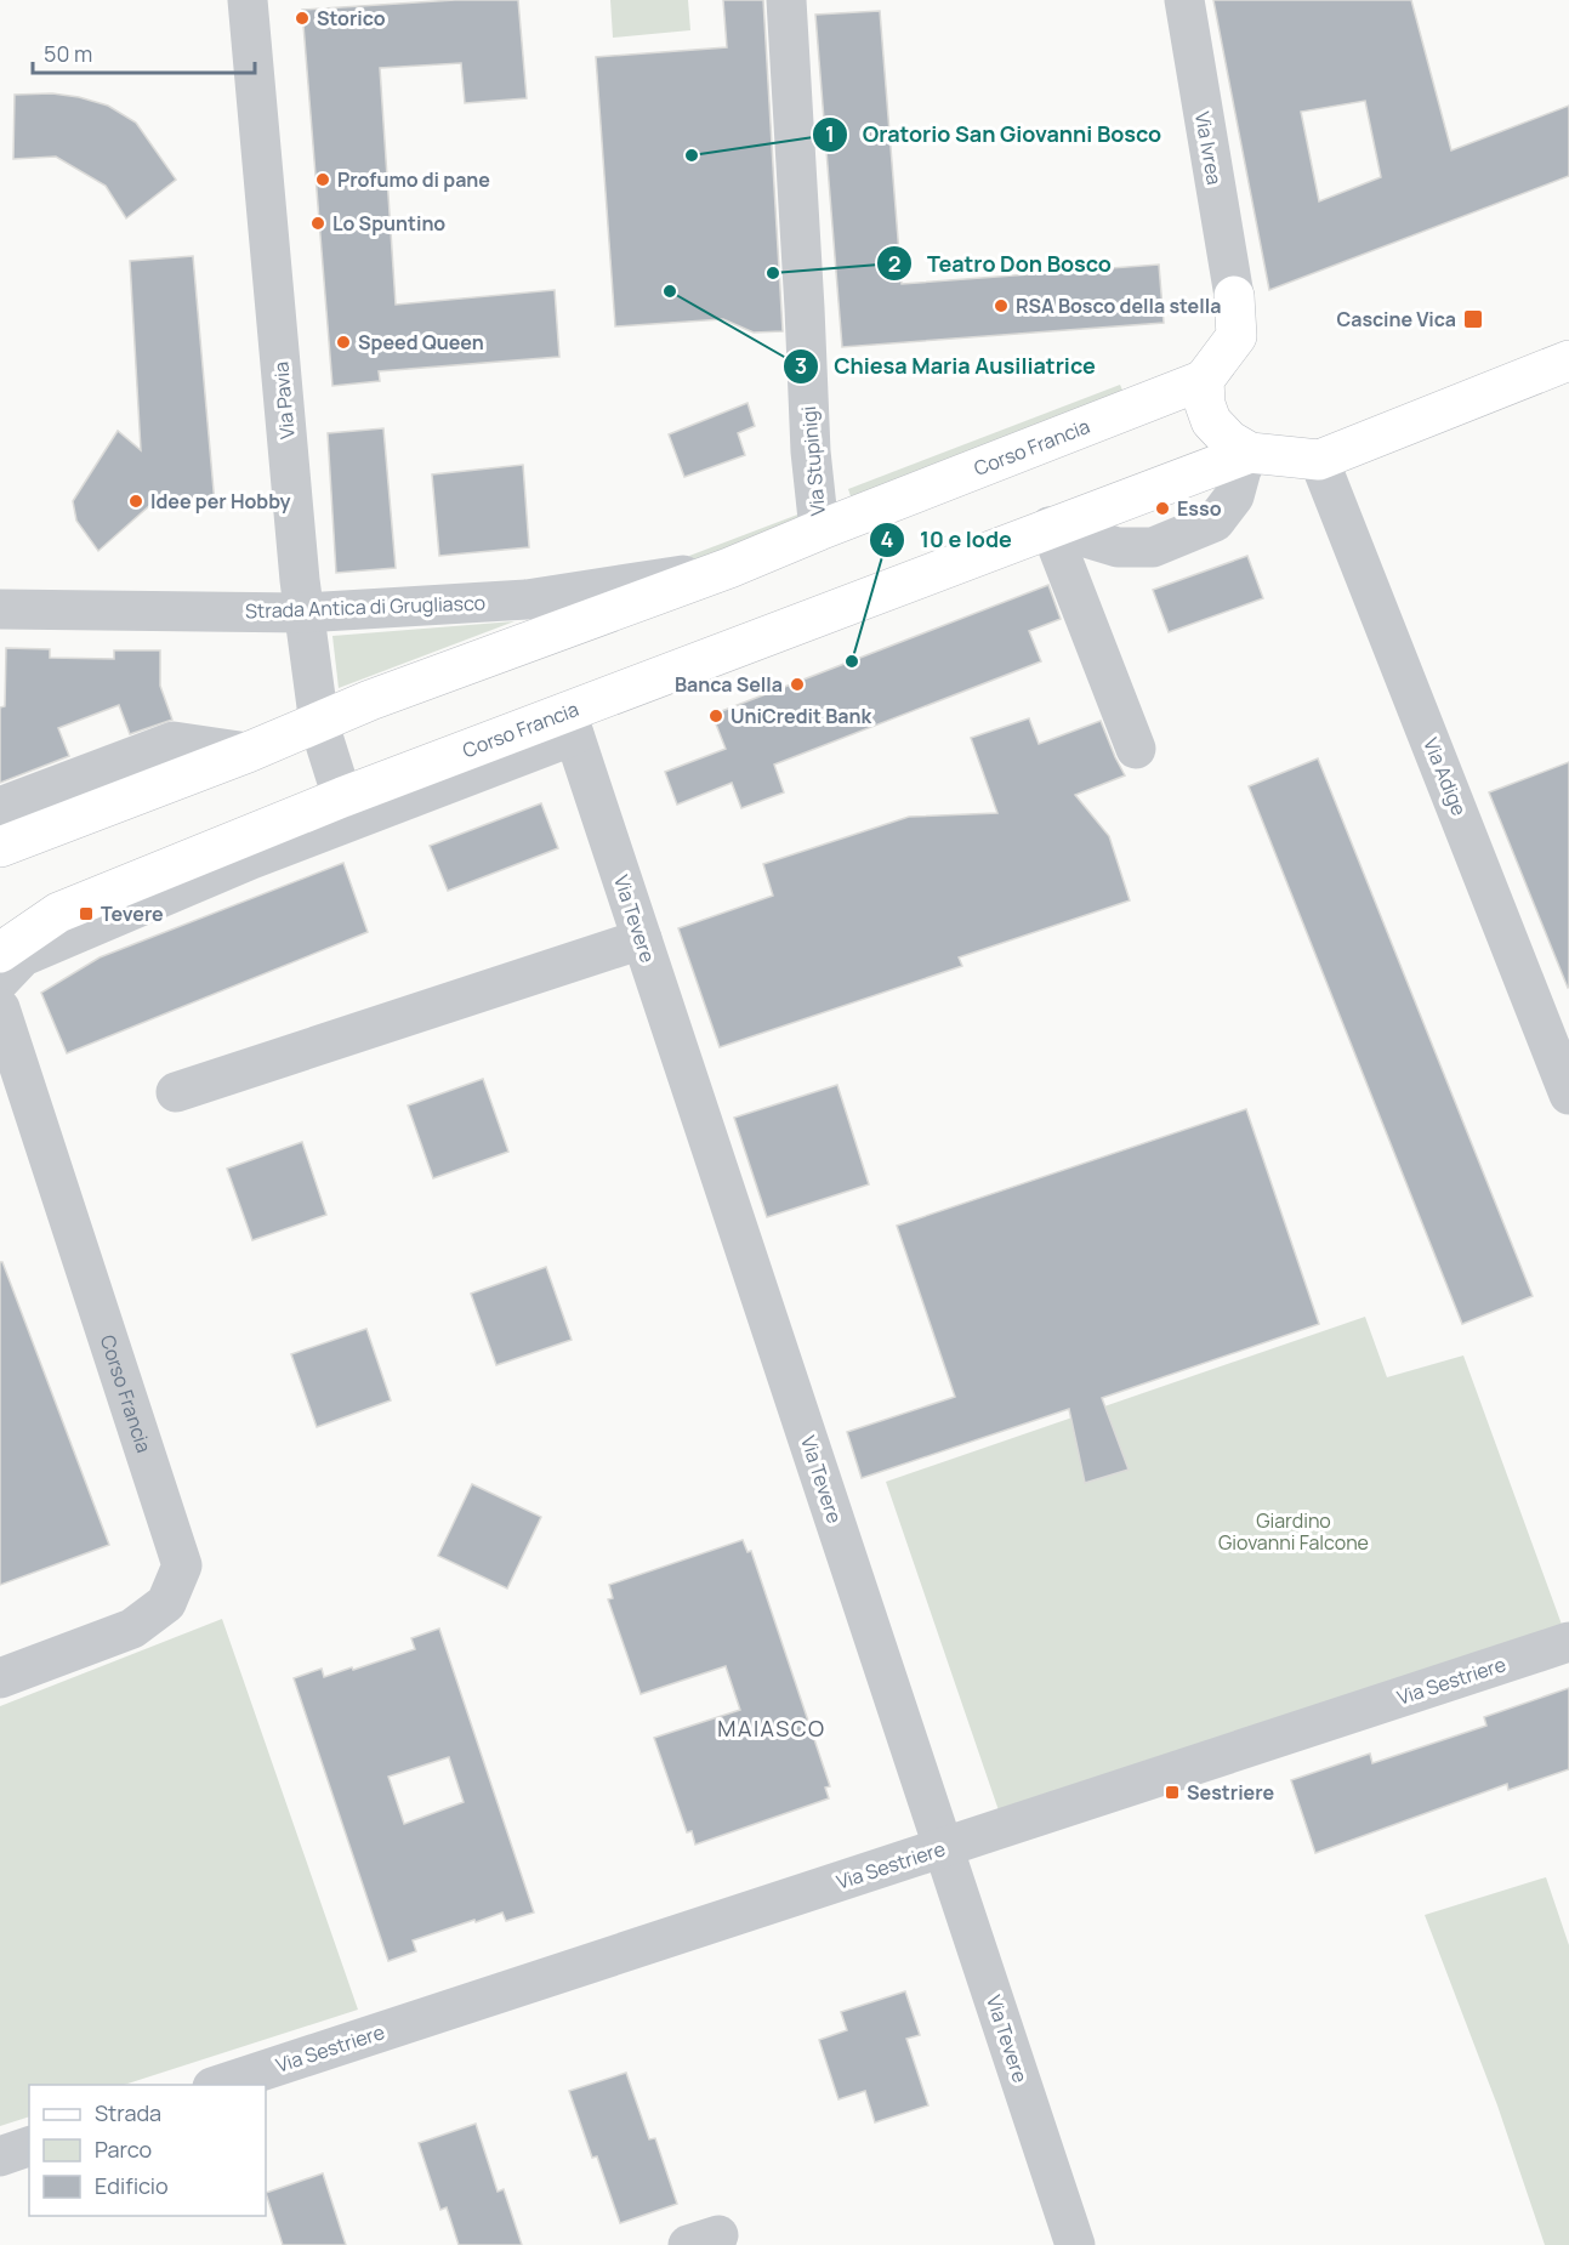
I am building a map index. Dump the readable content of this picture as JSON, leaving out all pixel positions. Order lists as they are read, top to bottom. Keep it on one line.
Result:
{"streets":{"main road":["Corso Francia"],"street":["Via Ivrea","Via Pavia","Via Stupinigi","Strada Antica di Grugliasco","Via Adige","Via Tevere","Via Sestriere"]},"crossings":[["Via Pavia","Corso Francia"],["Via Pavia","Strada Antica di Grugliasco"],["Corso Francia","Via Stupinigi"],["Corso Francia","Strada Antica di Grugliasco"],["Corso Francia","Via Tevere"],["Via Tevere","Via Sestriere"]],"districts":["MAIASCO"],"parks":["Giardino Giovanni Falcone"],"places":{"other":["Storico","Oratorio San Giovanni Bosco","Profumo di pane","Lo Spuntino","Teatro Don Bosco","Chiesa Maria Ausiliatrice","RSA Bosco della stella","Speed Queen","Idee per Hobby","Esso","10 e lode","Banca Sella","UniCredit Bank"],"transit":["Cascine Vica","Tevere","Sestriere"]},"legend":["Strada","Parco","Edificio"],"scale_bar":"50 m"}
